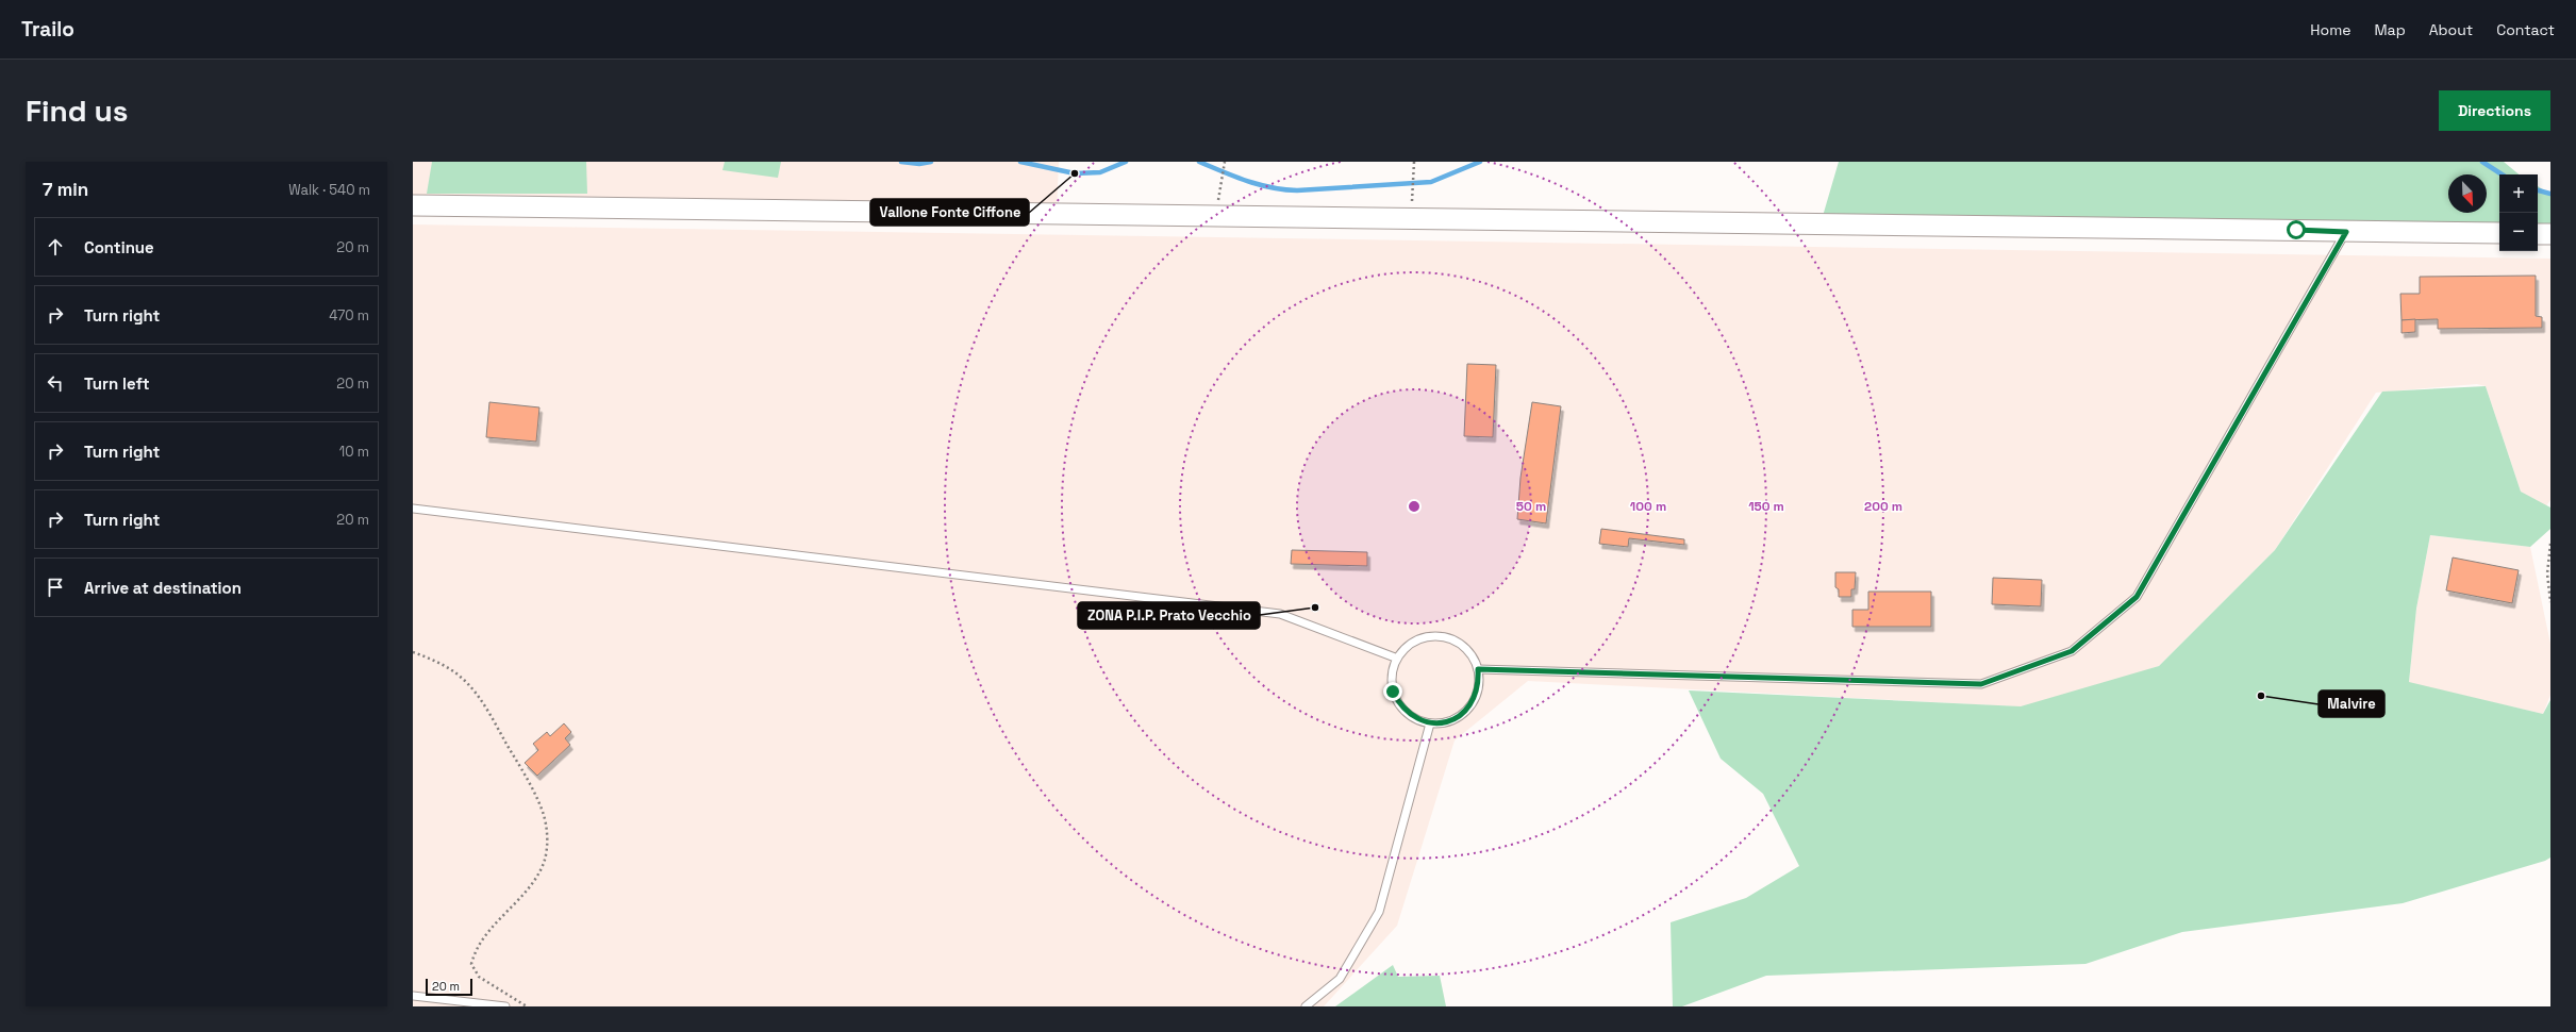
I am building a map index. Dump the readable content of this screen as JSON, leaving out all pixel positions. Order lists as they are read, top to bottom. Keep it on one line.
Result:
{"places":["Vallone Fonte Ciffone","ZONA P.I.P. Prato Vecchio","Malvire"],"scale_bar":"20 m","north":"bottom right","page":{"header":"Trailo","nav":["Home","Map","About","Contact"],"buttons":"Directions","title":"Find us","heading":["7 min","Walk · 540 m"],"map_buttons":["+","−"],"list":[["Continue","20 m"],["Turn right","470 m"],["Turn left","20 m"],["Turn right","10 m"],["Turn right","20 m"],"Arrive at destination"],"scale":"20 m"},"rings":["50 m","100 m","150 m","200 m"]}
